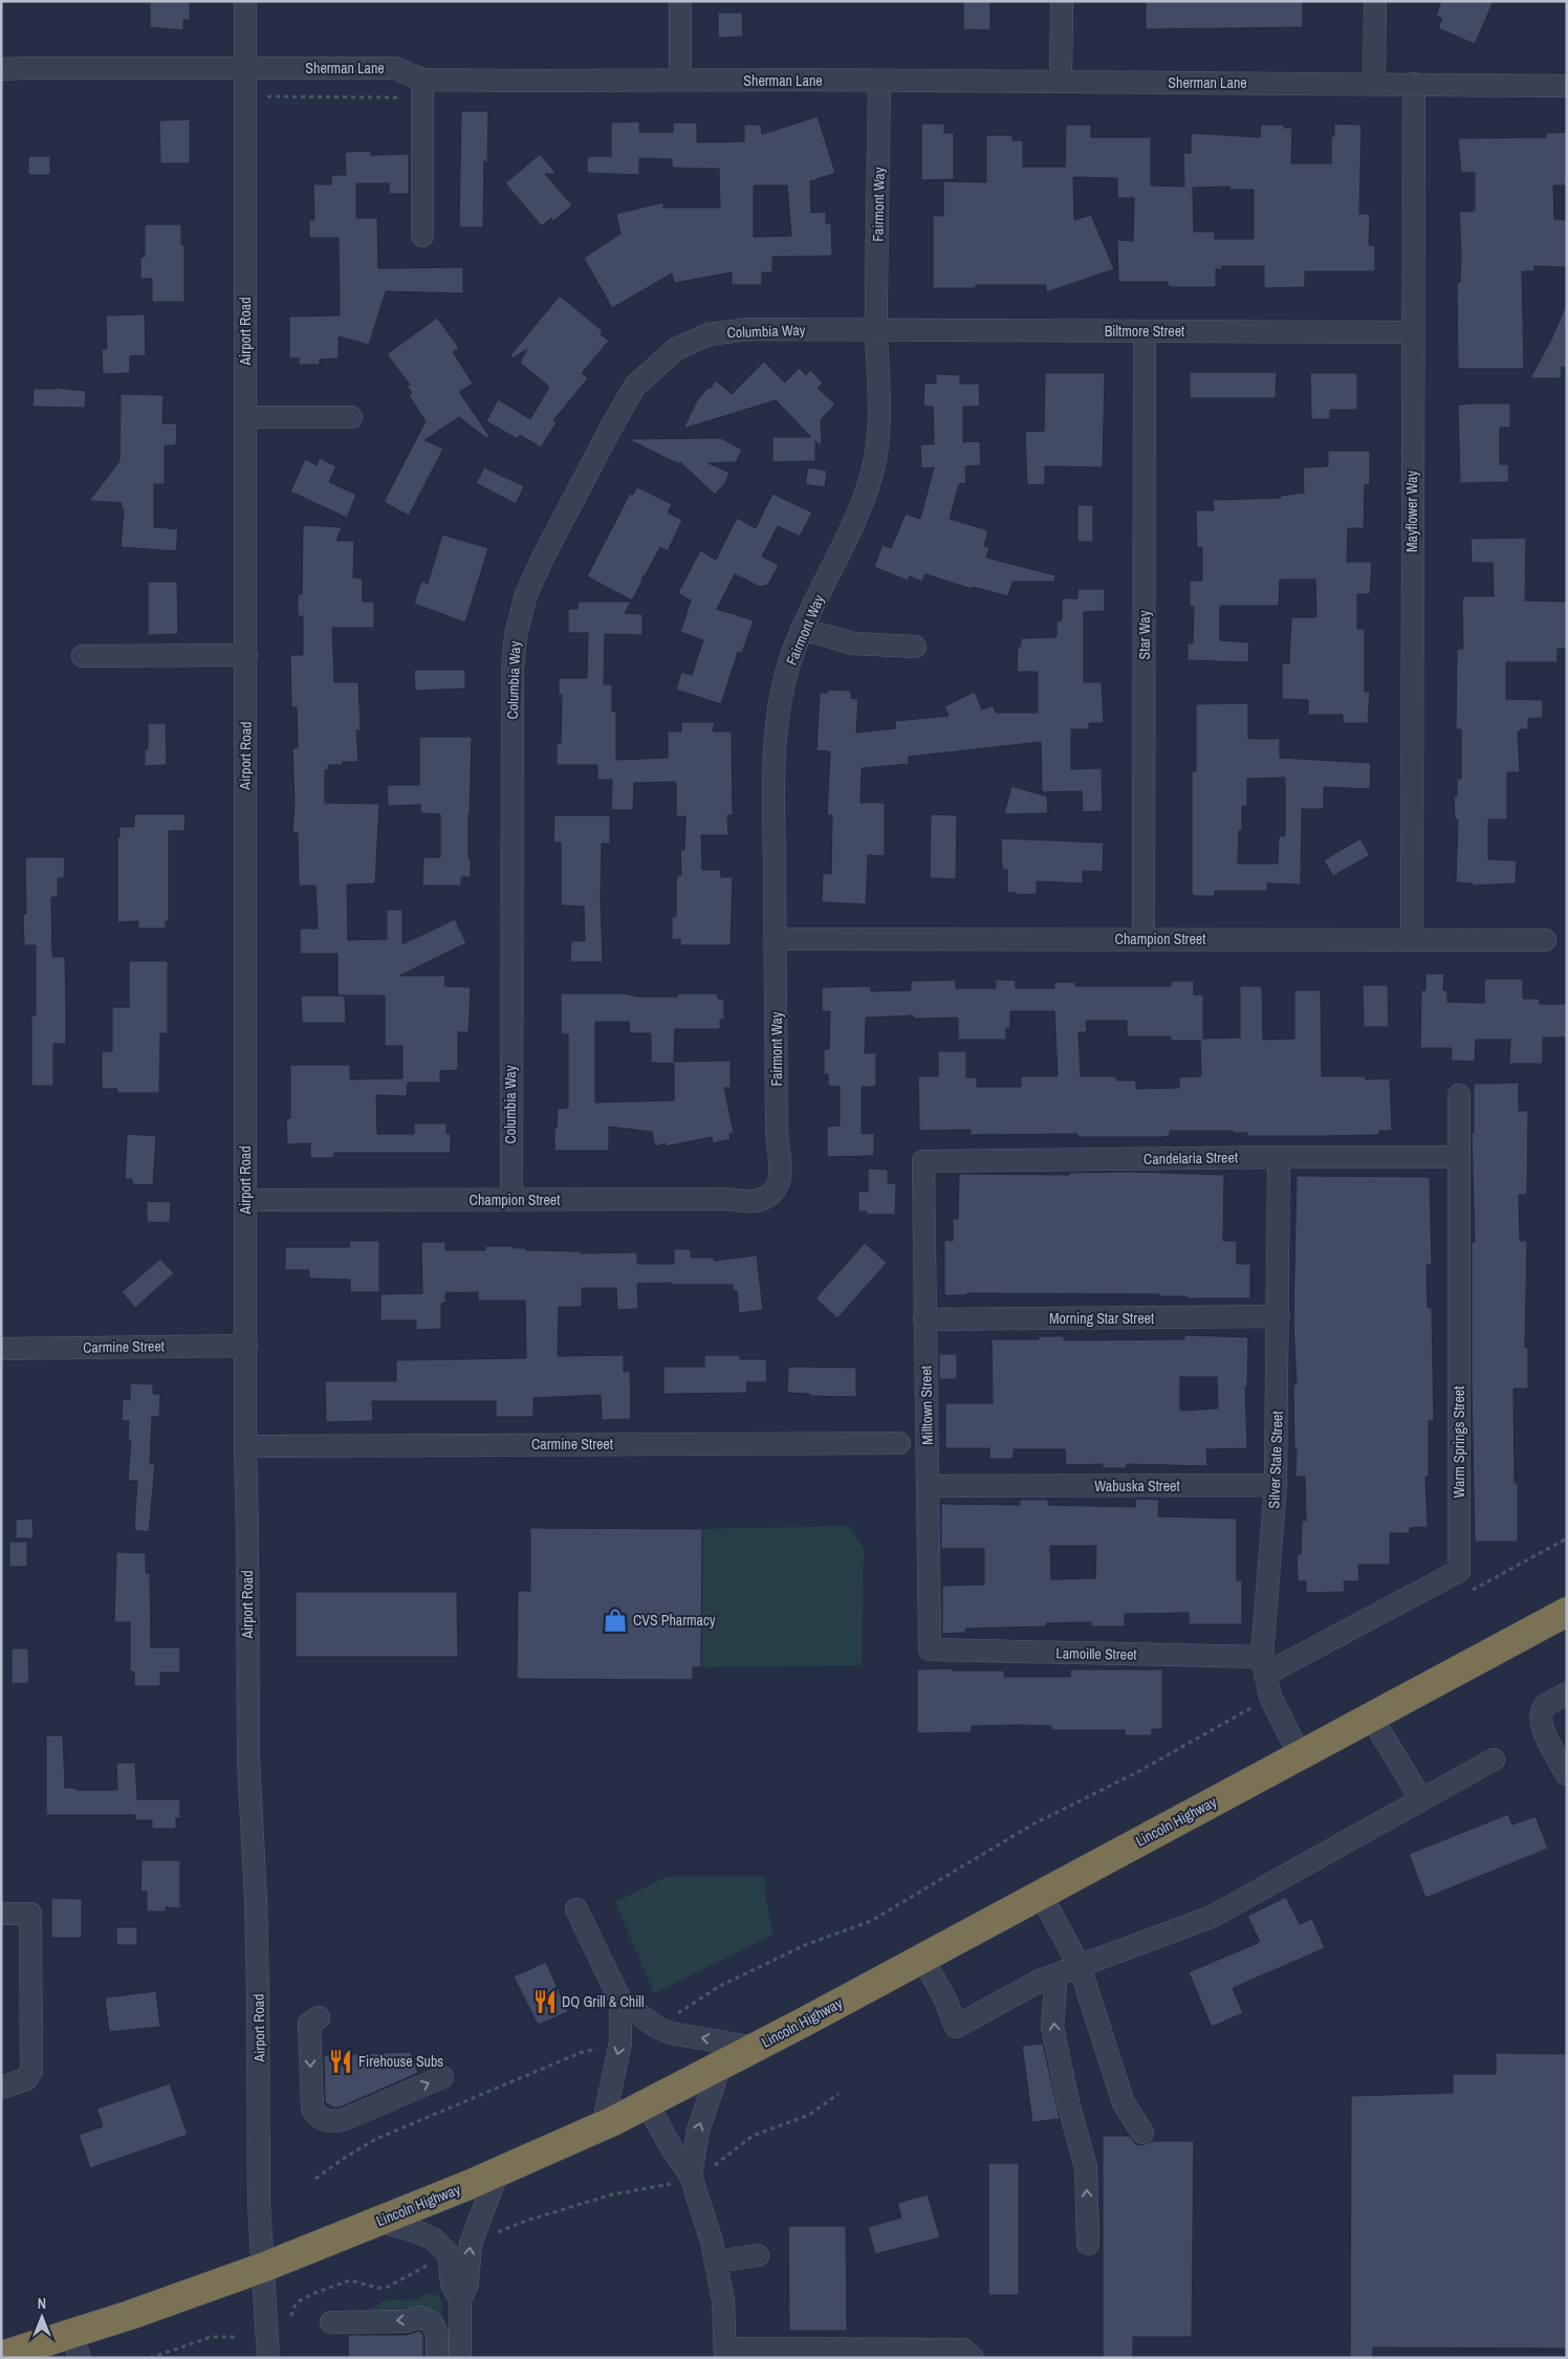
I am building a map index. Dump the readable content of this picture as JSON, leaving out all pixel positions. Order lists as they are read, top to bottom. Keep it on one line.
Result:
{"streets":{"highway":["Lincoln Highway"],"street":["Sherman Lane","Fairmont Way","Airport Road","Columbia Way","Biltmore Street","Mayflower Way","Star Way","Champion Street","Candelaria Street","Morning Star Street","Carmine Street","Milltown Street","Warm Springs Street","Silver State Street","Wabuska Street","Lamoille Street"]},"crossings":[["Sherman Lane","Fairmont Way"],["Sherman Lane","Airport Road"],["Sherman Lane","Mayflower Way"],["Fairmont Way","Columbia Way"],["Fairmont Way","Biltmore Street"],["Fairmont Way","Champion Street"],["Airport Road","Champion Street"],["Airport Road","Carmine Street"],["Airport Road","Lincoln Highway"],["Columbia Way","Biltmore Street"],["Columbia Way","Champion Street"],["Biltmore Street","Mayflower Way"],["Biltmore Street","Star Way"],["Mayflower Way","Champion Street"],["Star Way","Champion Street"],["Candelaria Street","Milltown Street"],["Candelaria Street","Warm Springs Street"],["Candelaria Street","Silver State Street"],["Morning Star Street","Milltown Street"],["Morning Star Street","Silver State Street"],["Milltown Street","Wabuska Street"],["Milltown Street","Lamoille Street"],["Warm Springs Street","Silver State Street"],["Warm Springs Street","Lamoille Street"],["Silver State Street","Wabuska Street"],["Silver State Street","Lamoille Street"],["Silver State Street","Lincoln Highway"]],"places":{"shop":["CVS Pharmacy"],"restaurant":["DQ Grill & Chill","Firehouse Subs"]},"north":"top"}
